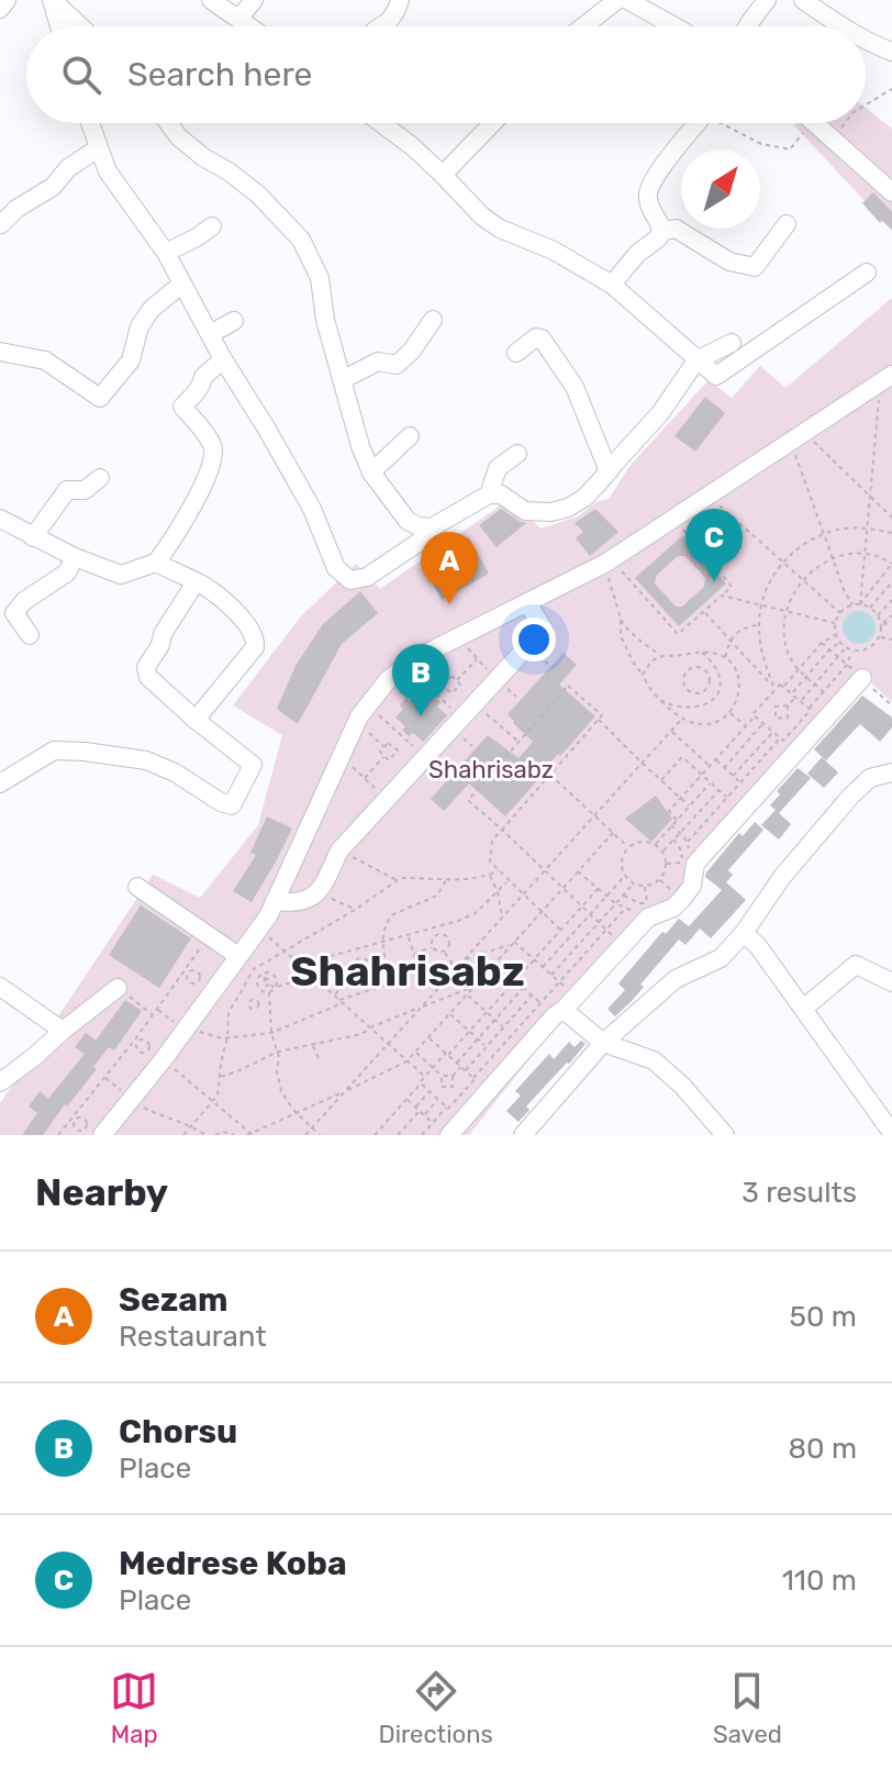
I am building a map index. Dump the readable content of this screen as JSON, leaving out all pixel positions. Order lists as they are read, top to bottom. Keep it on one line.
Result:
{"districts":["Shahrisabz"],"parks":["Shahrisabz"],"north":"top right","page":{"search":"Search here","pins":["C","A","B"],"heading":["Nearby","3 results"],"list":[{"mark":"A","name":"Sezam","note":"Restaurant","value":"50 m"},{"mark":"B","name":"Chorsu","note":"Place","value":"80 m"},{"mark":"C","name":"Medrese Koba","note":"Place","value":"110 m"}],"nav":["Map","Directions","Saved"]}}
